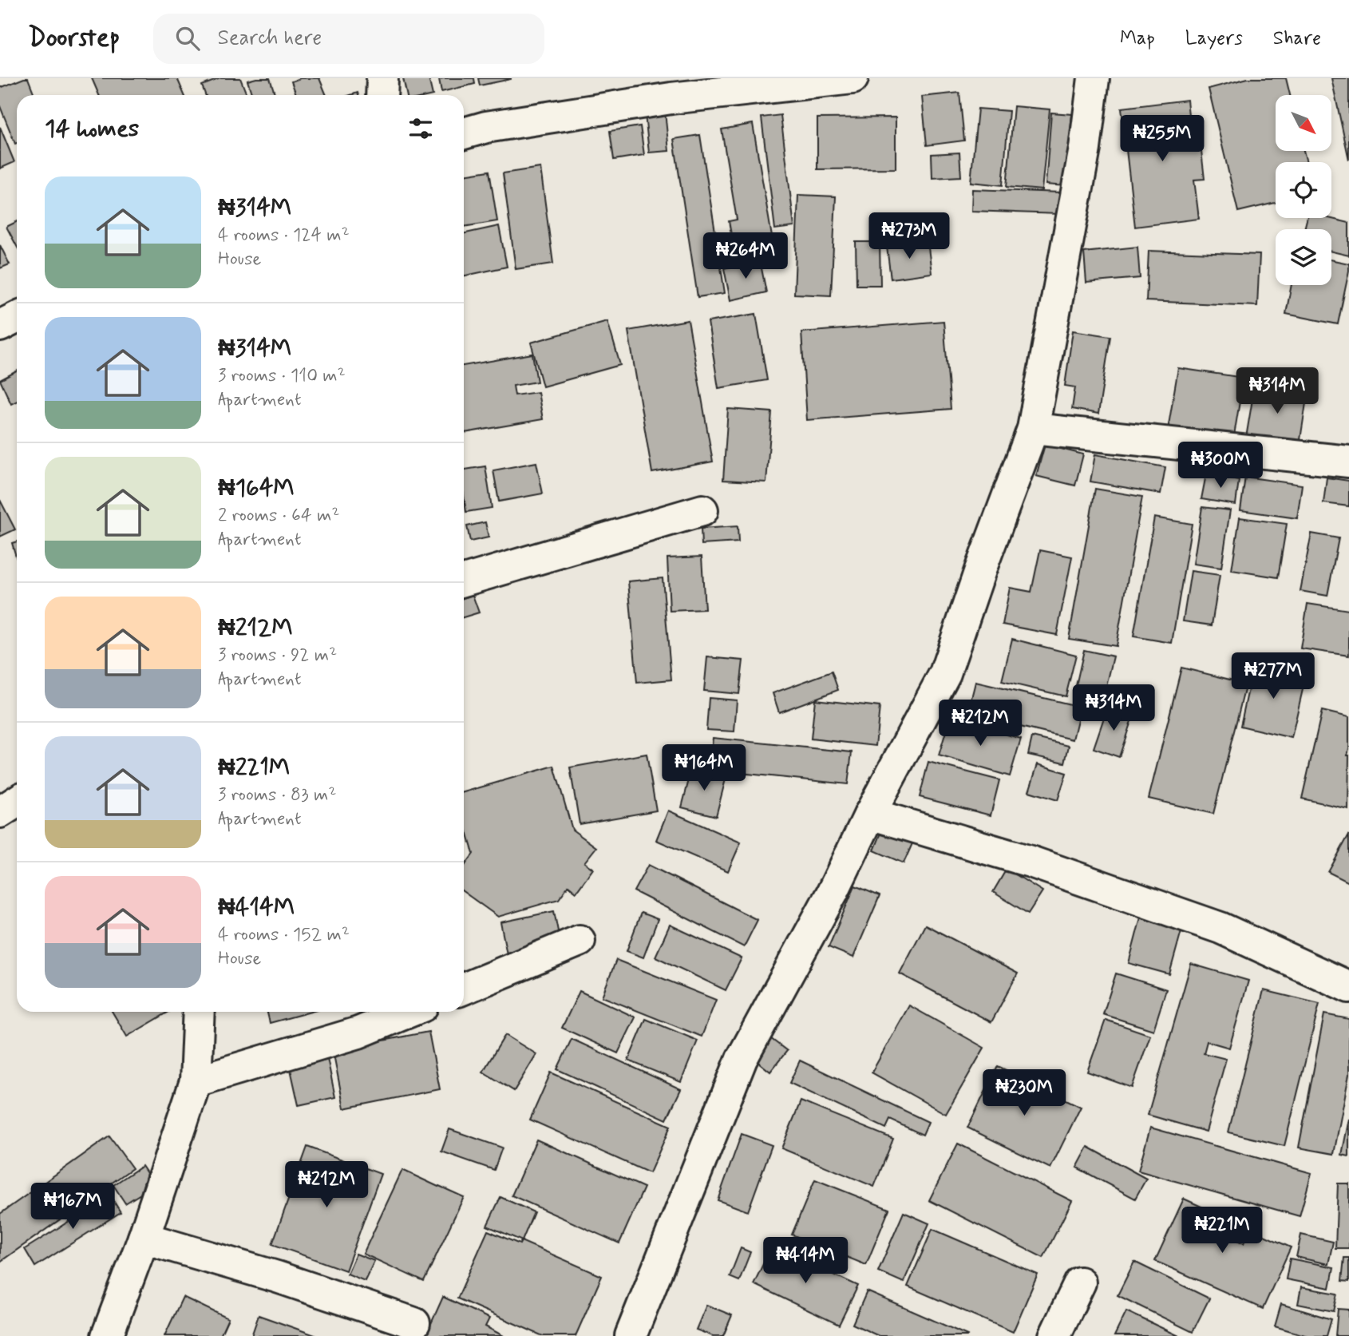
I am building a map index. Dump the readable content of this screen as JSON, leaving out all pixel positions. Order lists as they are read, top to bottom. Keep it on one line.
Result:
{"north":"bottom right","page":{"header":"Doorstep","search":"Search here","nav":["Map","Layers","Share"],"heading":"14 homes","price":["₦255M","₦273M","₦264M","₦314M","₦300M","₦277M","₦314M","₦212M","₦164M","₦230M","₦212M","₦167M","₦221M","₦414M"],"list":[{"name":"₦314M","note":"4 rooms · 124 m² · House"},{"name":"₦314M","note":"3 rooms · 110 m² · Apartment"},{"name":"₦164M","note":"2 rooms · 64 m² · Apartment"},{"name":"₦212M","note":"3 rooms · 92 m² · Apartment"},{"name":"₦221M","note":"3 rooms · 83 m² · Apartment"},{"name":"₦414M","note":"4 rooms · 152 m² · House"}]}}
